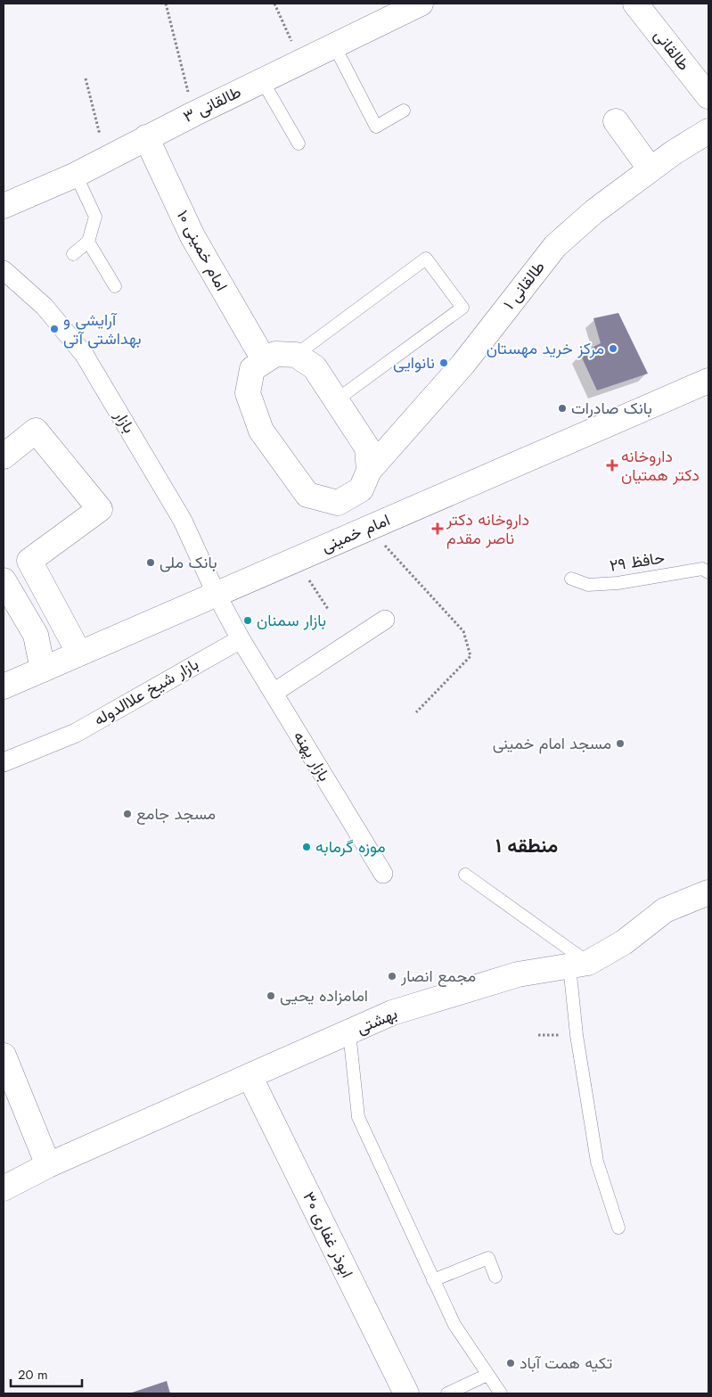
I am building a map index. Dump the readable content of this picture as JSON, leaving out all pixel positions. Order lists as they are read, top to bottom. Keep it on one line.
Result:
{"streets":{"street":["طالقانی","طالقانی ۳","امام خمینی ۱۰","طالقانی ۱","بازار","امام خمینی","بازار شیخ علاالدوله","بازار پهنه","بهشتی","ابوذر غفاری ۳۰"],"lane":["حافظ ۲۹"]},"crossings":[["طالقانی ۳","امام خمینی ۱۰"],["امام خمینی ۱۰","طالقانی ۱"],["بازار","امام خمینی"],["بازار شیخ علاالدوله","بازار پهنه"],["بهشتی","ابوذر غفاری ۳۰"]],"districts":["منطقه ۱"],"places":{"other":["آرایشی و بهداشتی آتی","مرکز خرید مهستان","نانوایی","بانک صادرات","بانک ملی","بازار سمنان","مسجد امام خمینی","مسجد جامع","موزه گرمابه","مجمع انصار","امامزاده یحیی","تکیه همت آباد"],"health":["داروخانه دکتر همتیان","داروخانه دکتر ناصر مقدم"]},"scale_bar":"20 m"}
